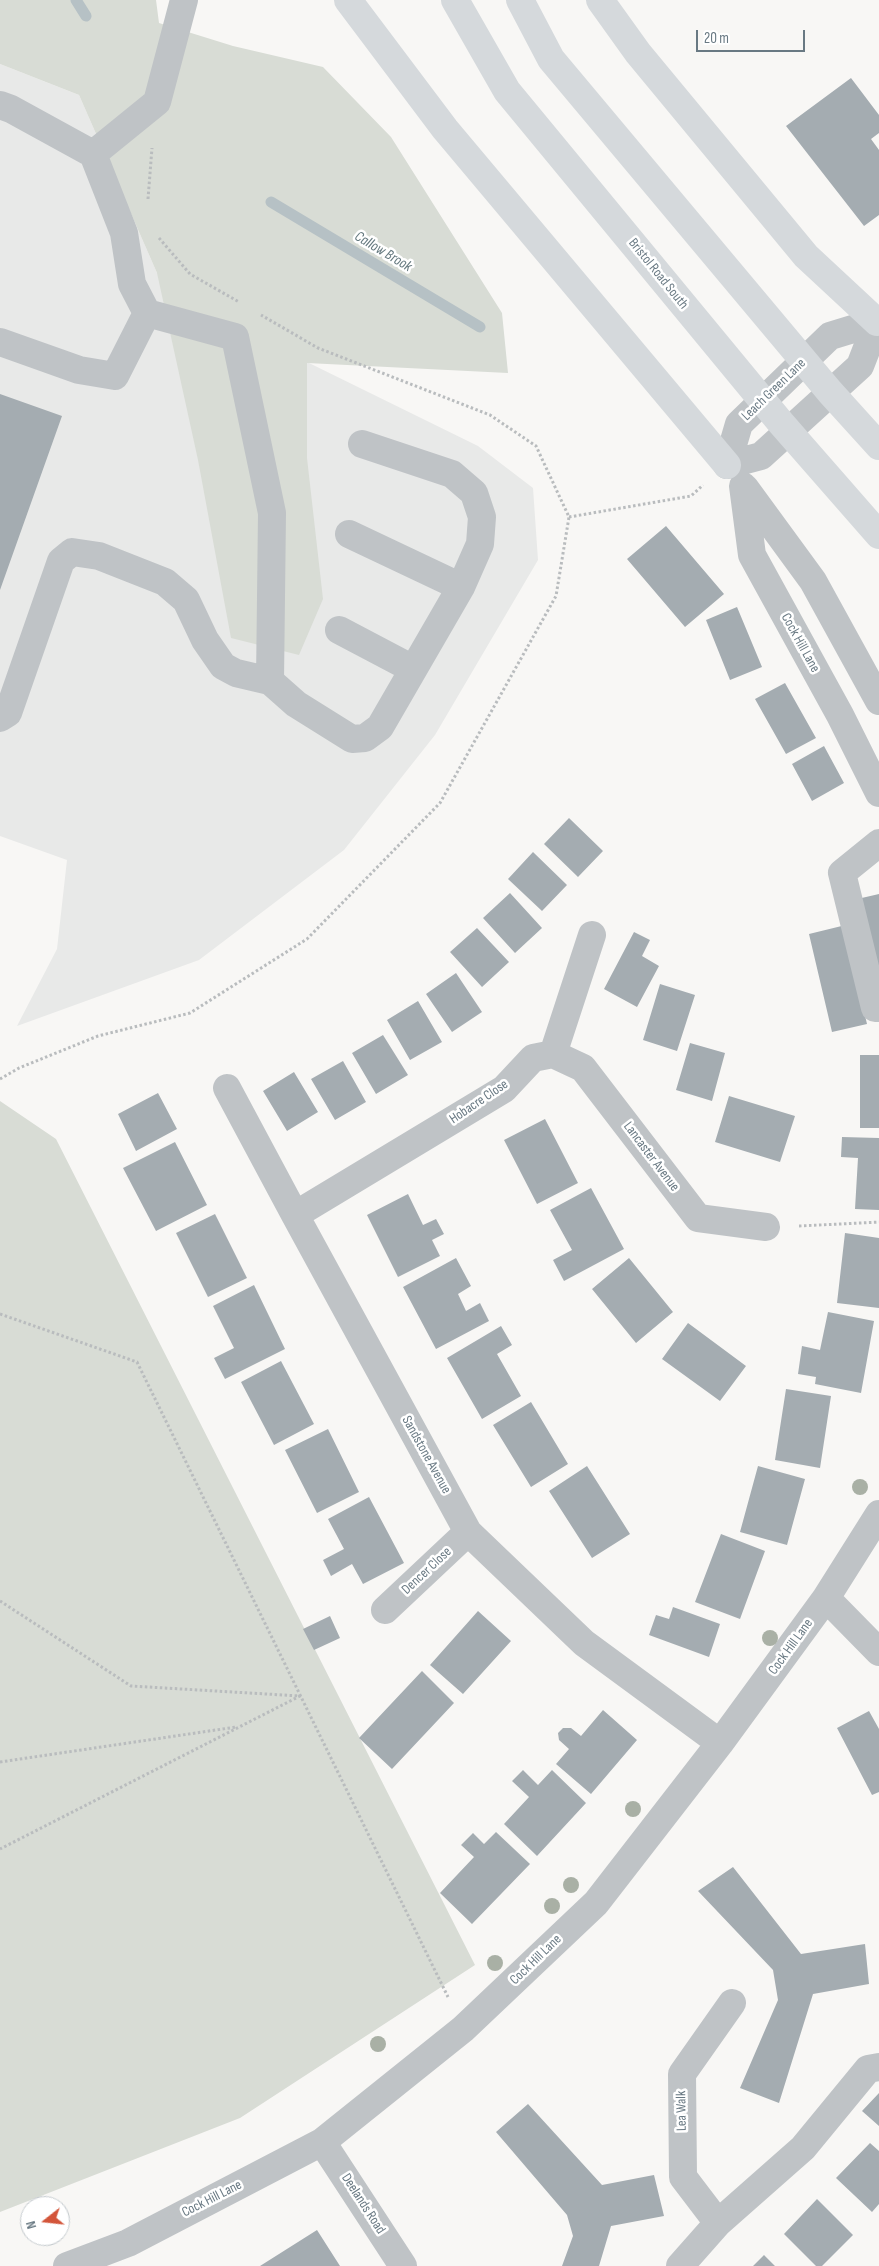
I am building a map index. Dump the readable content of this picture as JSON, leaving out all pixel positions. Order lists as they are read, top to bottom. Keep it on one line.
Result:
{"streets":{"highway":["Bristol Road South"],"street":["Leach Green Lane","Cock Hill Lane","Hobacre Close","Lancaster Avenue","Sandstone Avenue","Dencer Close","Lea Walk","Deelands Road"]},"crossings":[["Leach Green Lane","Cock Hill Lane"],["Cock Hill Lane","Sandstone Avenue"],["Cock Hill Lane","Deelands Road"],["Hobacre Close","Lancaster Avenue"],["Hobacre Close","Sandstone Avenue"],["Sandstone Avenue","Dencer Close"]],"water":["Callow Brook"],"scale_bar":"20 m","north":"left"}
